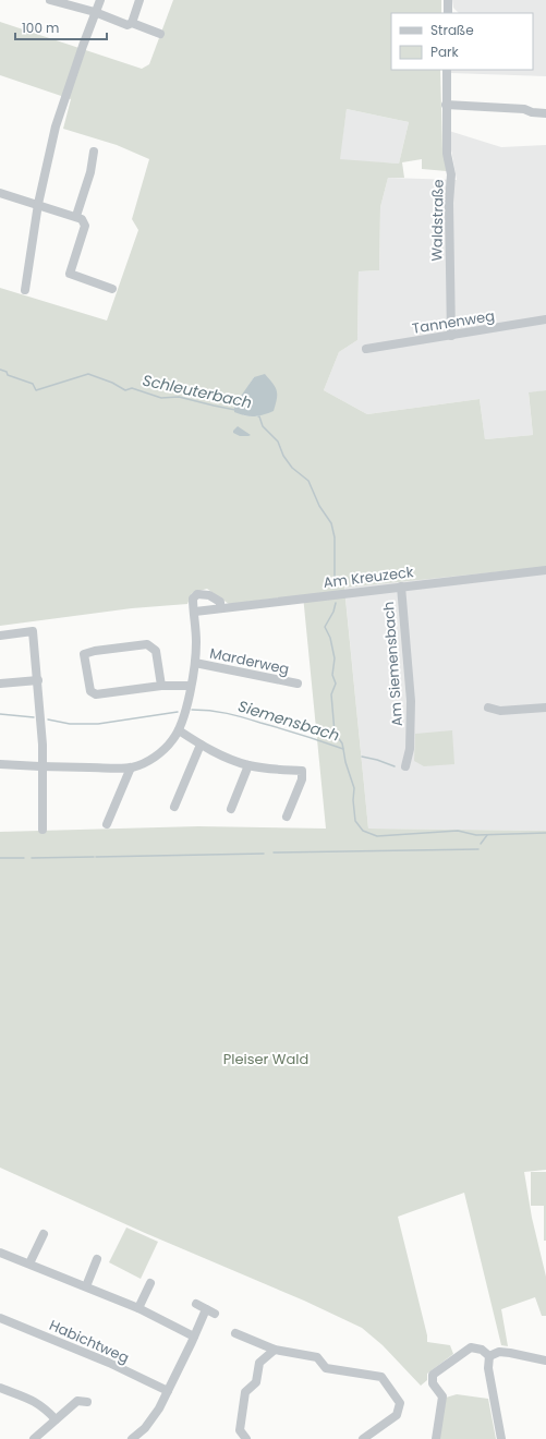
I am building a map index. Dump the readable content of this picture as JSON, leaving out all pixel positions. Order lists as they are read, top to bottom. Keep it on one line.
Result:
{"streets":{"street":["Waldstraße","Tannenweg","Am Kreuzeck","Marderweg","Am Siemensbach","Habichtweg"]},"crossings":[["Waldstraße","Tannenweg"],["Am Kreuzeck","Am Siemensbach"]],"water":["Schleuterbach","Siemensbach"],"parks":["Pleiser Wald"],"legend":["Straße","Park"],"scale_bar":"100 m"}
